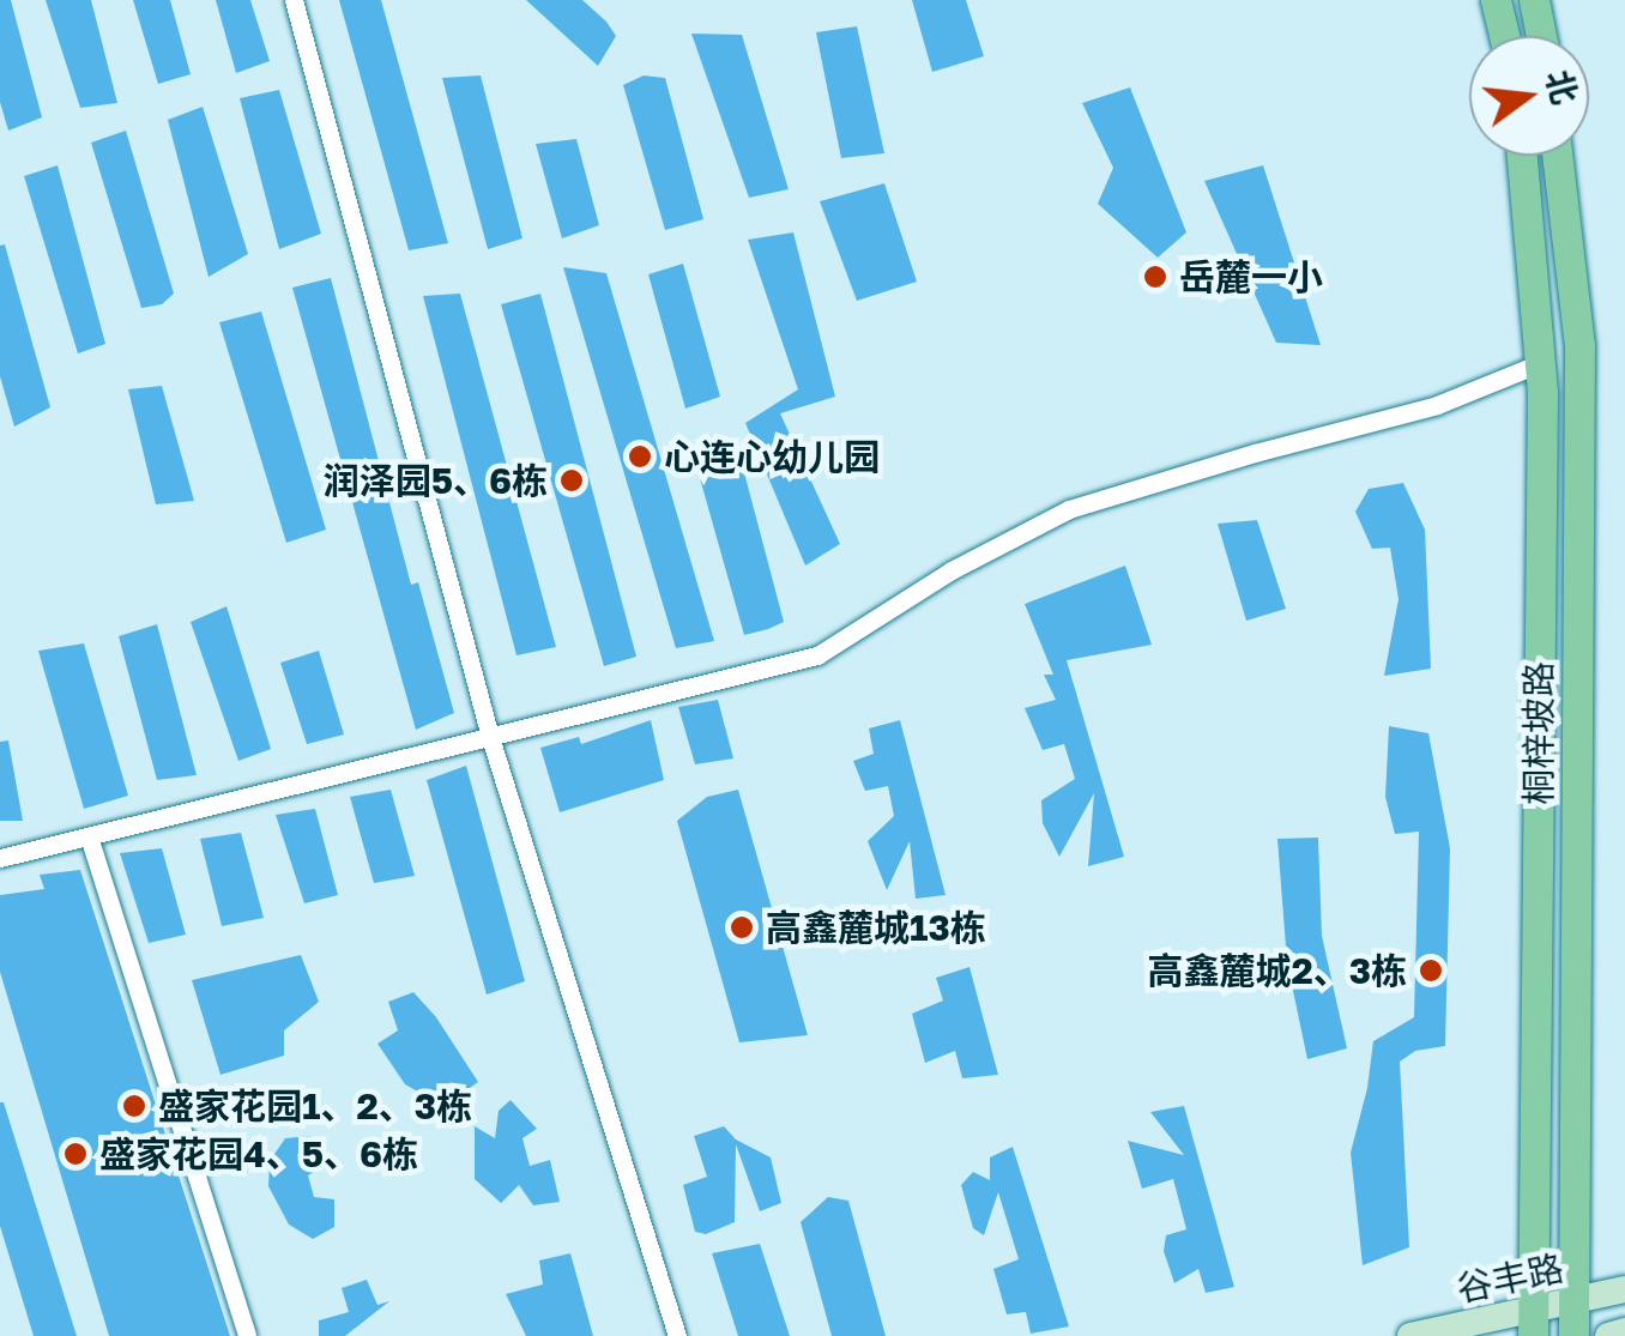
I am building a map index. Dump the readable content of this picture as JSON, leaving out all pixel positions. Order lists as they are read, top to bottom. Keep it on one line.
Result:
{"streets":{"main road":["桐梓坡路"],"street":["谷丰路"]},"crossings":[["桐梓坡路","谷丰路"]],"places":["岳麓一小","心连心幼儿园","润泽园5、6栋","高鑫麓城13栋","高鑫麓城2、3栋","盛家花园1、2、3栋","盛家花园4、5、6栋"],"north":"right"}
